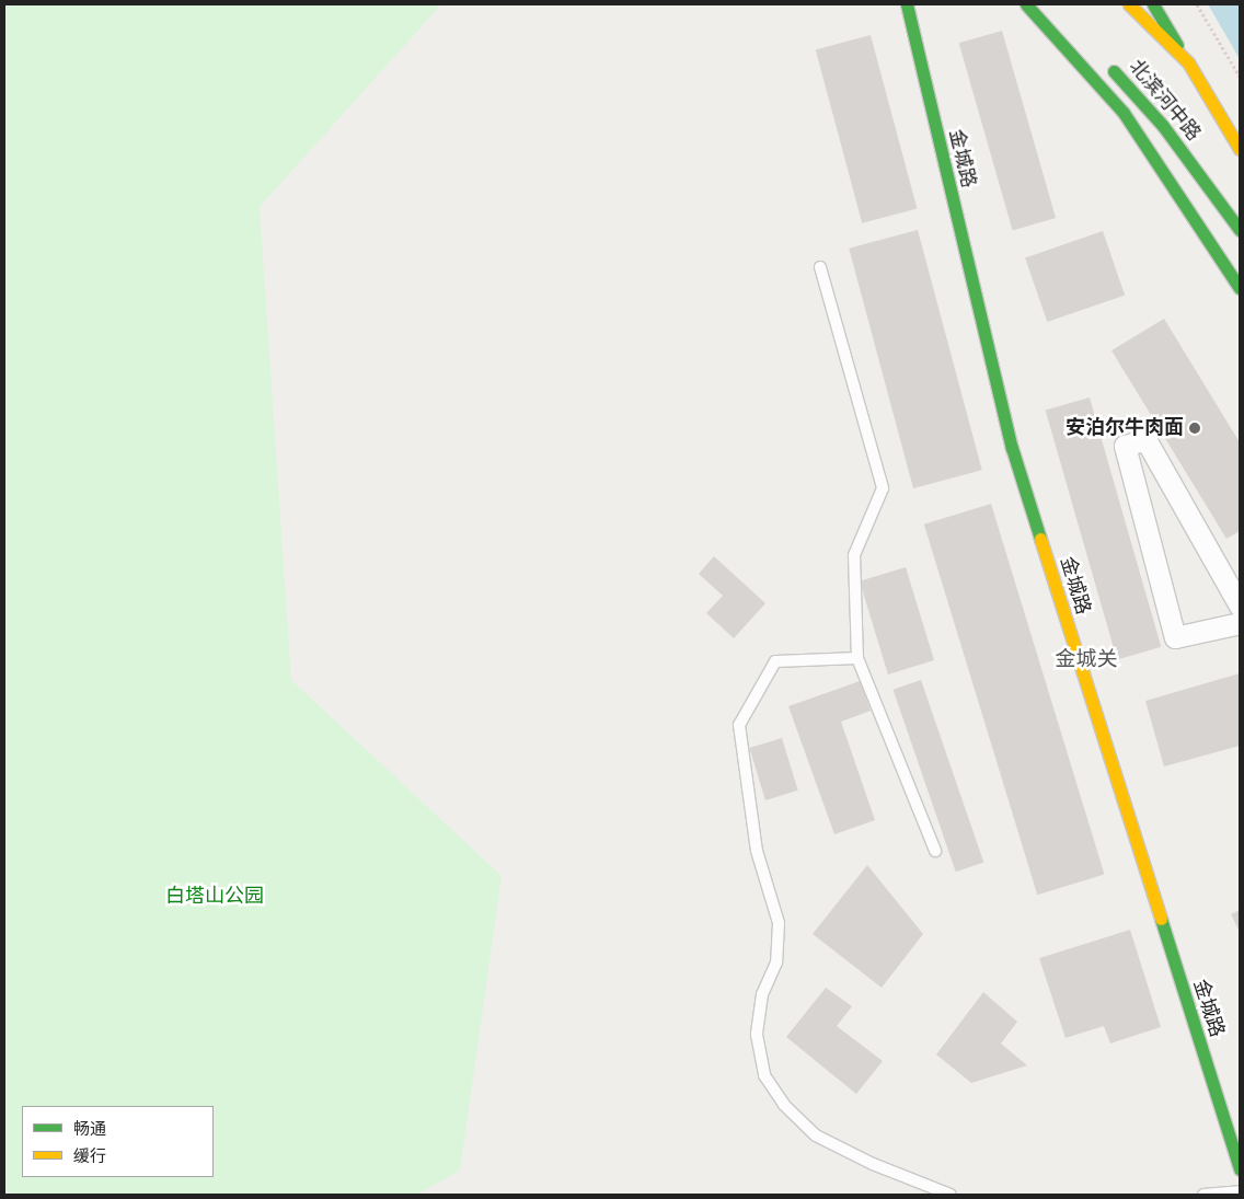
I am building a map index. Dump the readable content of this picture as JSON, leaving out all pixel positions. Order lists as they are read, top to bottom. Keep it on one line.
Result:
{"streets":{"street":["北滨河中路","金城路"]},"districts":["金城关"],"parks":["白塔山公园"],"places":["安泊尔牛肉面"],"legend":["畅通","缓行"]}
